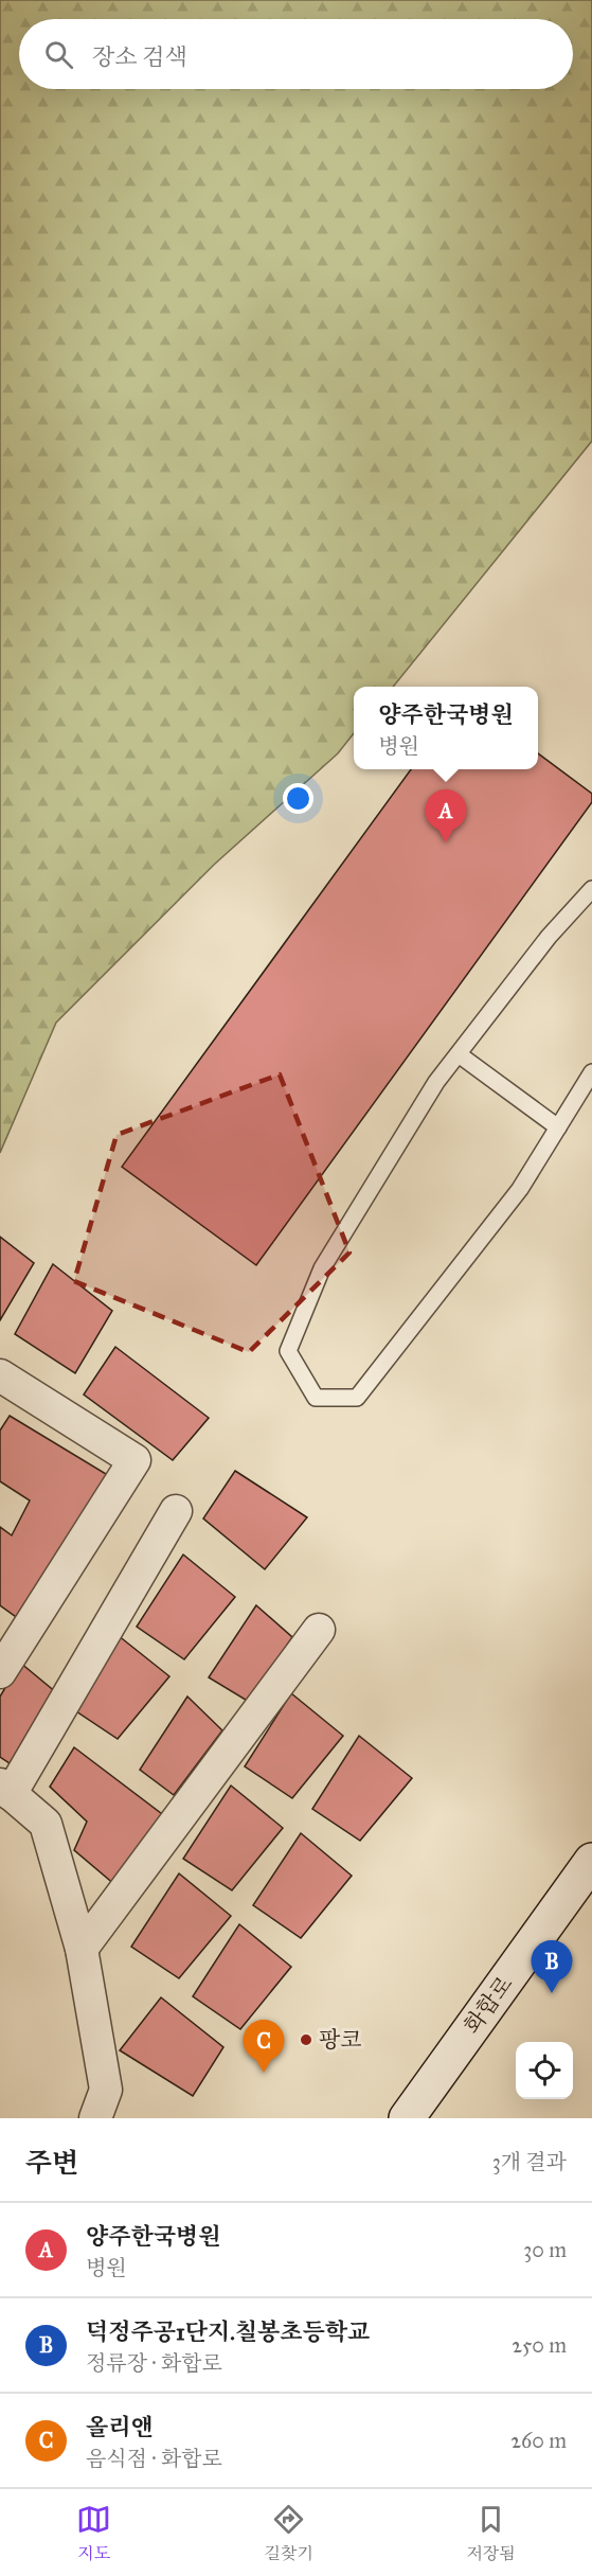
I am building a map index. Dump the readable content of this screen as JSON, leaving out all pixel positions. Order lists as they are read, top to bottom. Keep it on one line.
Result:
{"streets":{"main road":["화합로"]},"places":["팡코"],"page":{"search":"장소 검색","popup":["양주한국병원","병원"],"pins":["A","B","C"],"heading":["주변","3개 결과"],"list":[{"mark":"A","name":"양주한국병원","note":"병원","value":"30 m"},{"mark":"B","name":"덕정주공1단지.칠봉초등학교","note":"정류장 · 화합로","value":"250 m"},{"mark":"C","name":"올리앤","note":"음식점 · 화합로","value":"260 m"}],"nav":["지도","길찾기","저장됨"]}}
